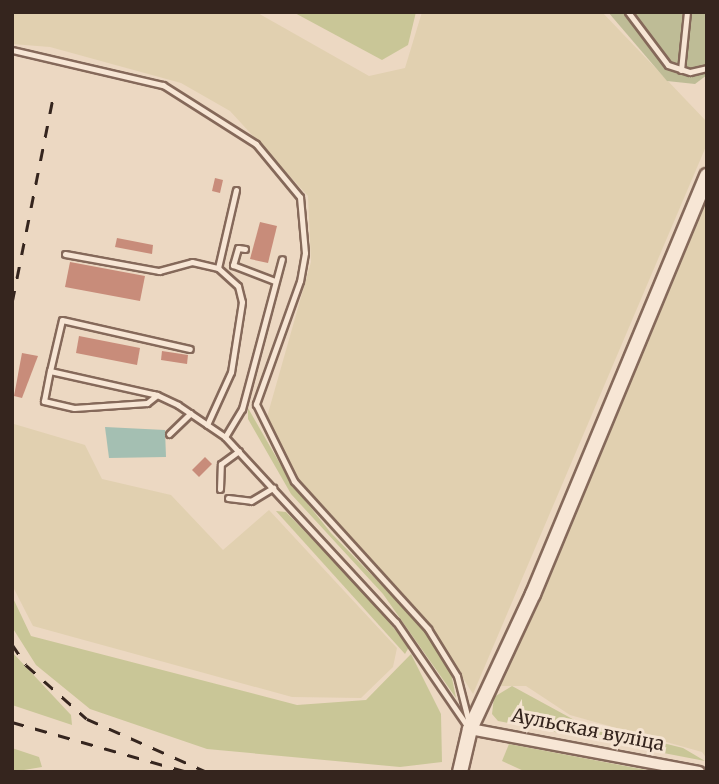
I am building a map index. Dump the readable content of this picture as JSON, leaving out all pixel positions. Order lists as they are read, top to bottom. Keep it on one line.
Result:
{"streets":{"street":["Аульская вуліца"]}}
